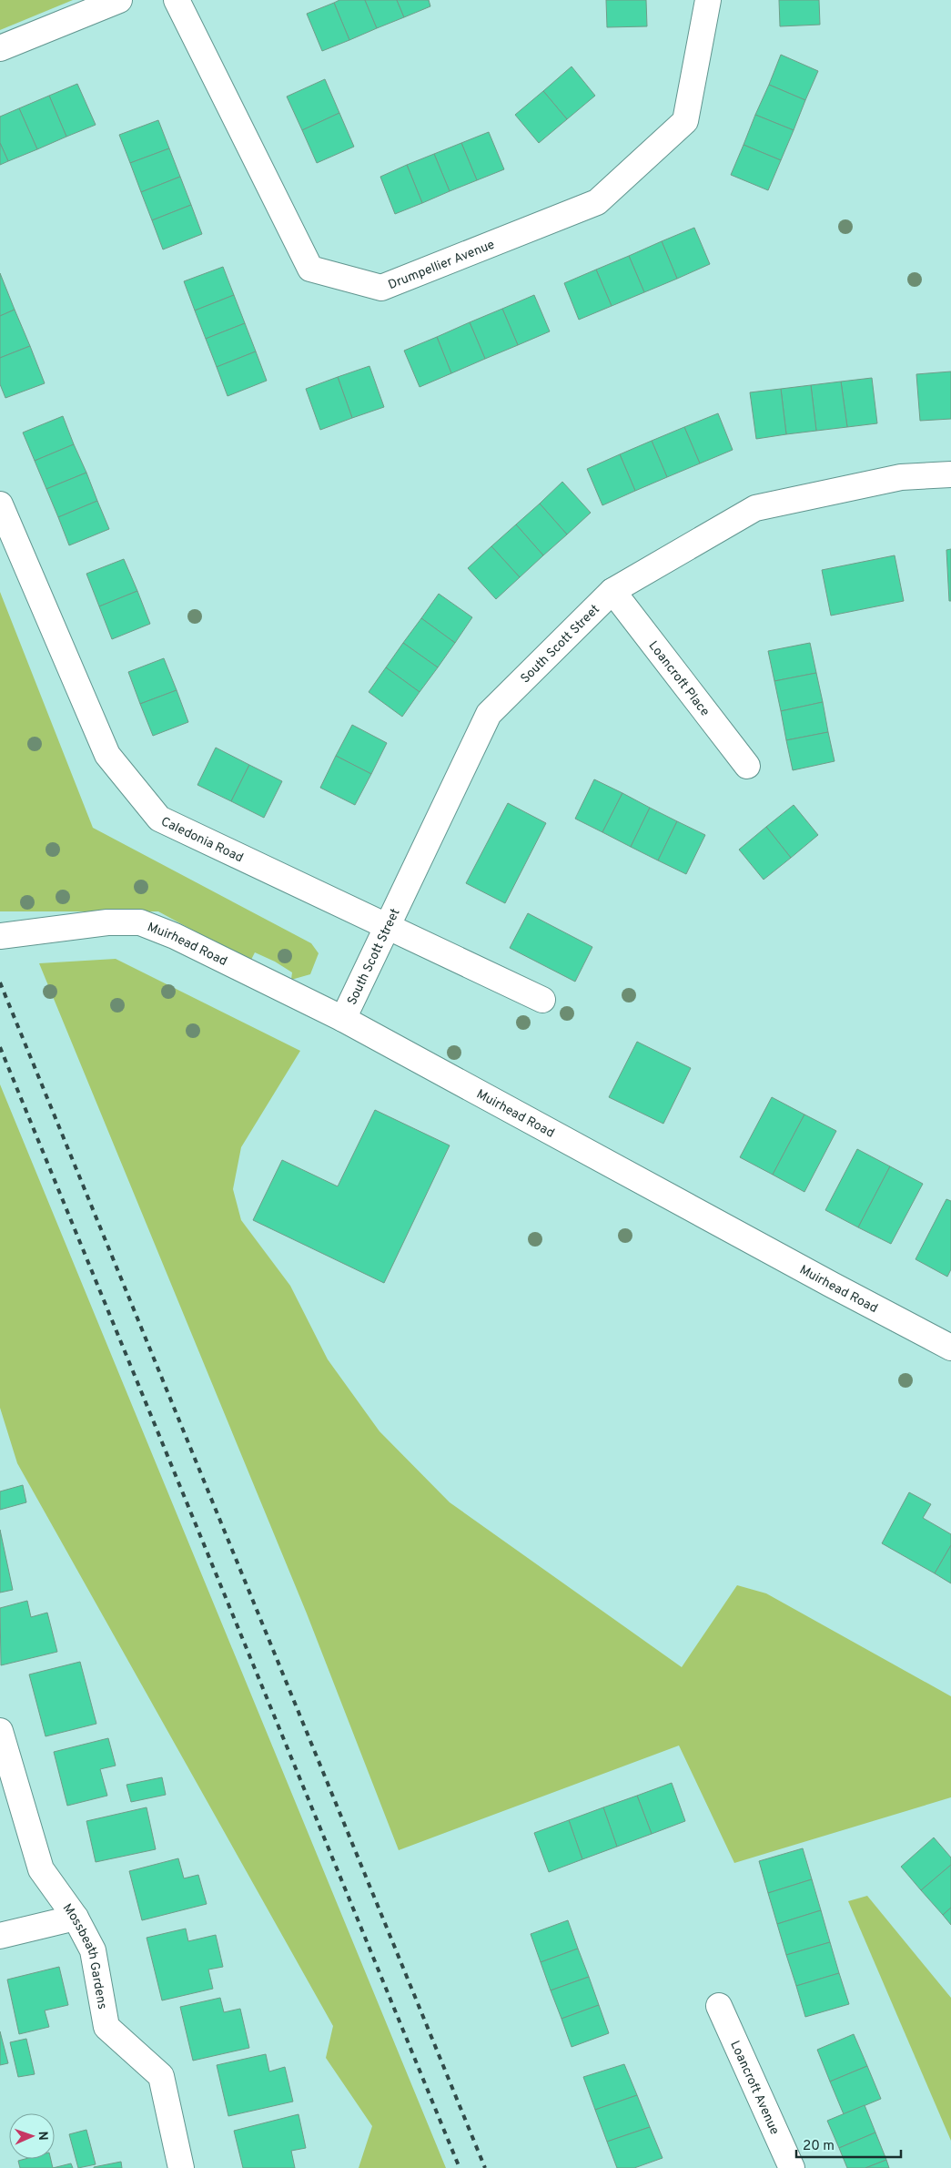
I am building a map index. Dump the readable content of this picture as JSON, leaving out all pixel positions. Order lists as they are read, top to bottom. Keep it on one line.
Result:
{"streets":{"street":["Drumpellier Avenue","South Scott Street","Loancroft Place","Caledonia Road","Muirhead Road","Mossbeath Gardens","Loancroft Avenue"]},"crossings":[["South Scott Street","Loancroft Place"],["South Scott Street","Caledonia Road"],["South Scott Street","Muirhead Road"]],"scale_bar":"20 m","north":"right"}
